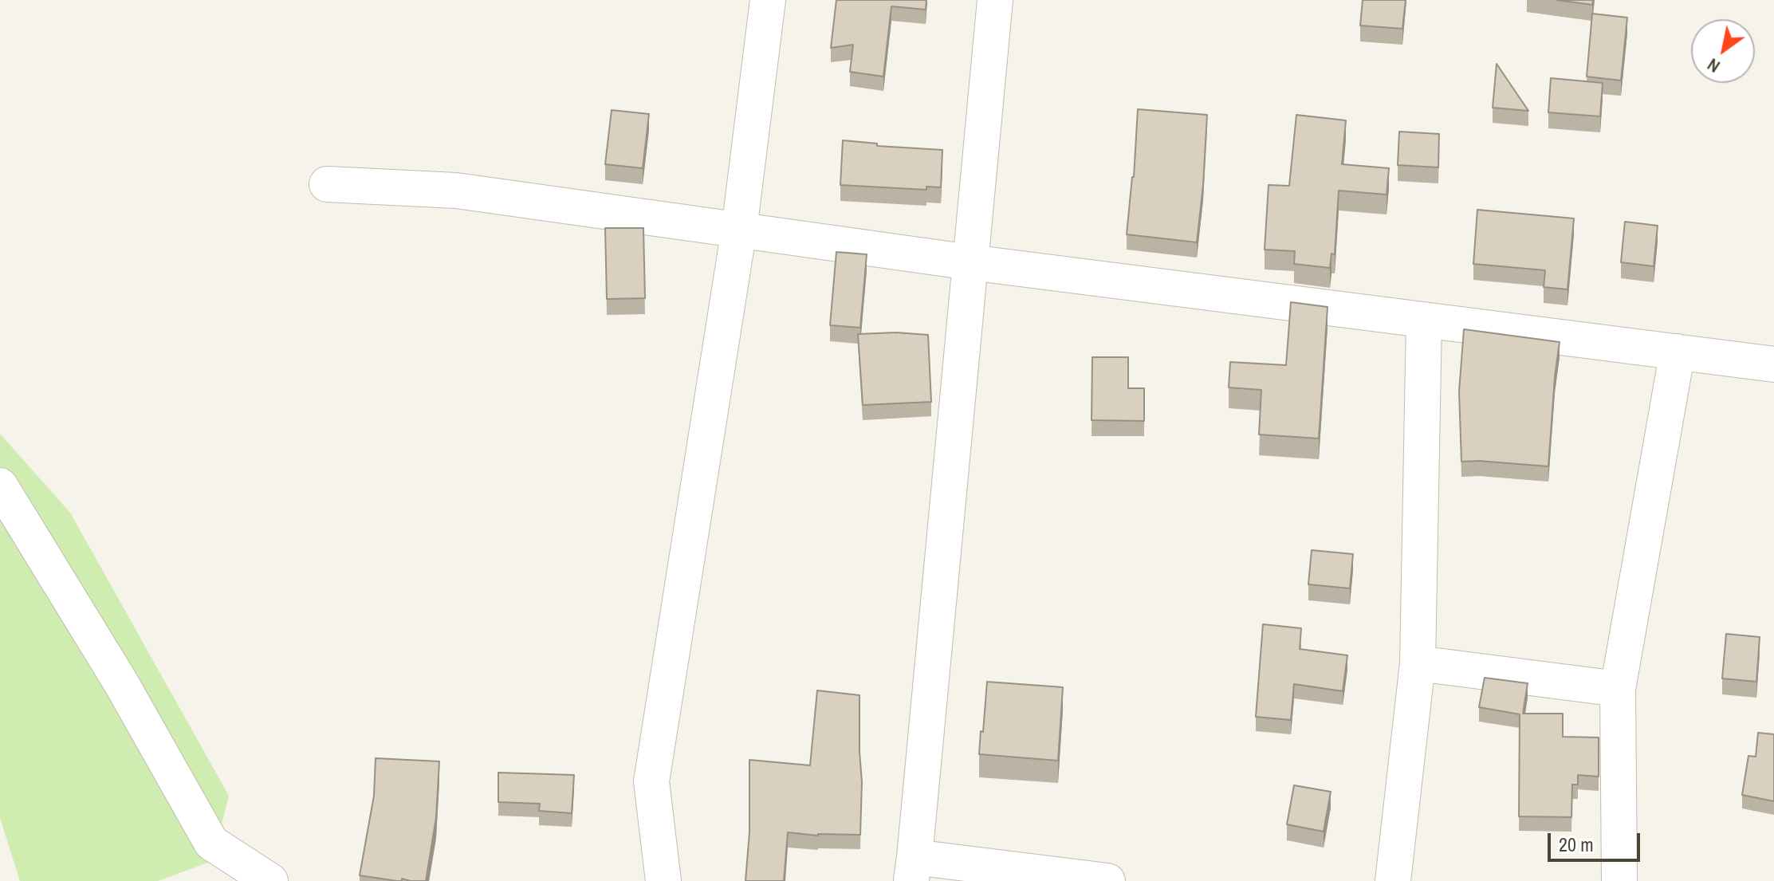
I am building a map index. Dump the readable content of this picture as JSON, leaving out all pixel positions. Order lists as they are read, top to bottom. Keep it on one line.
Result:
{"scale_bar":"20 m","north":"bottom left"}
